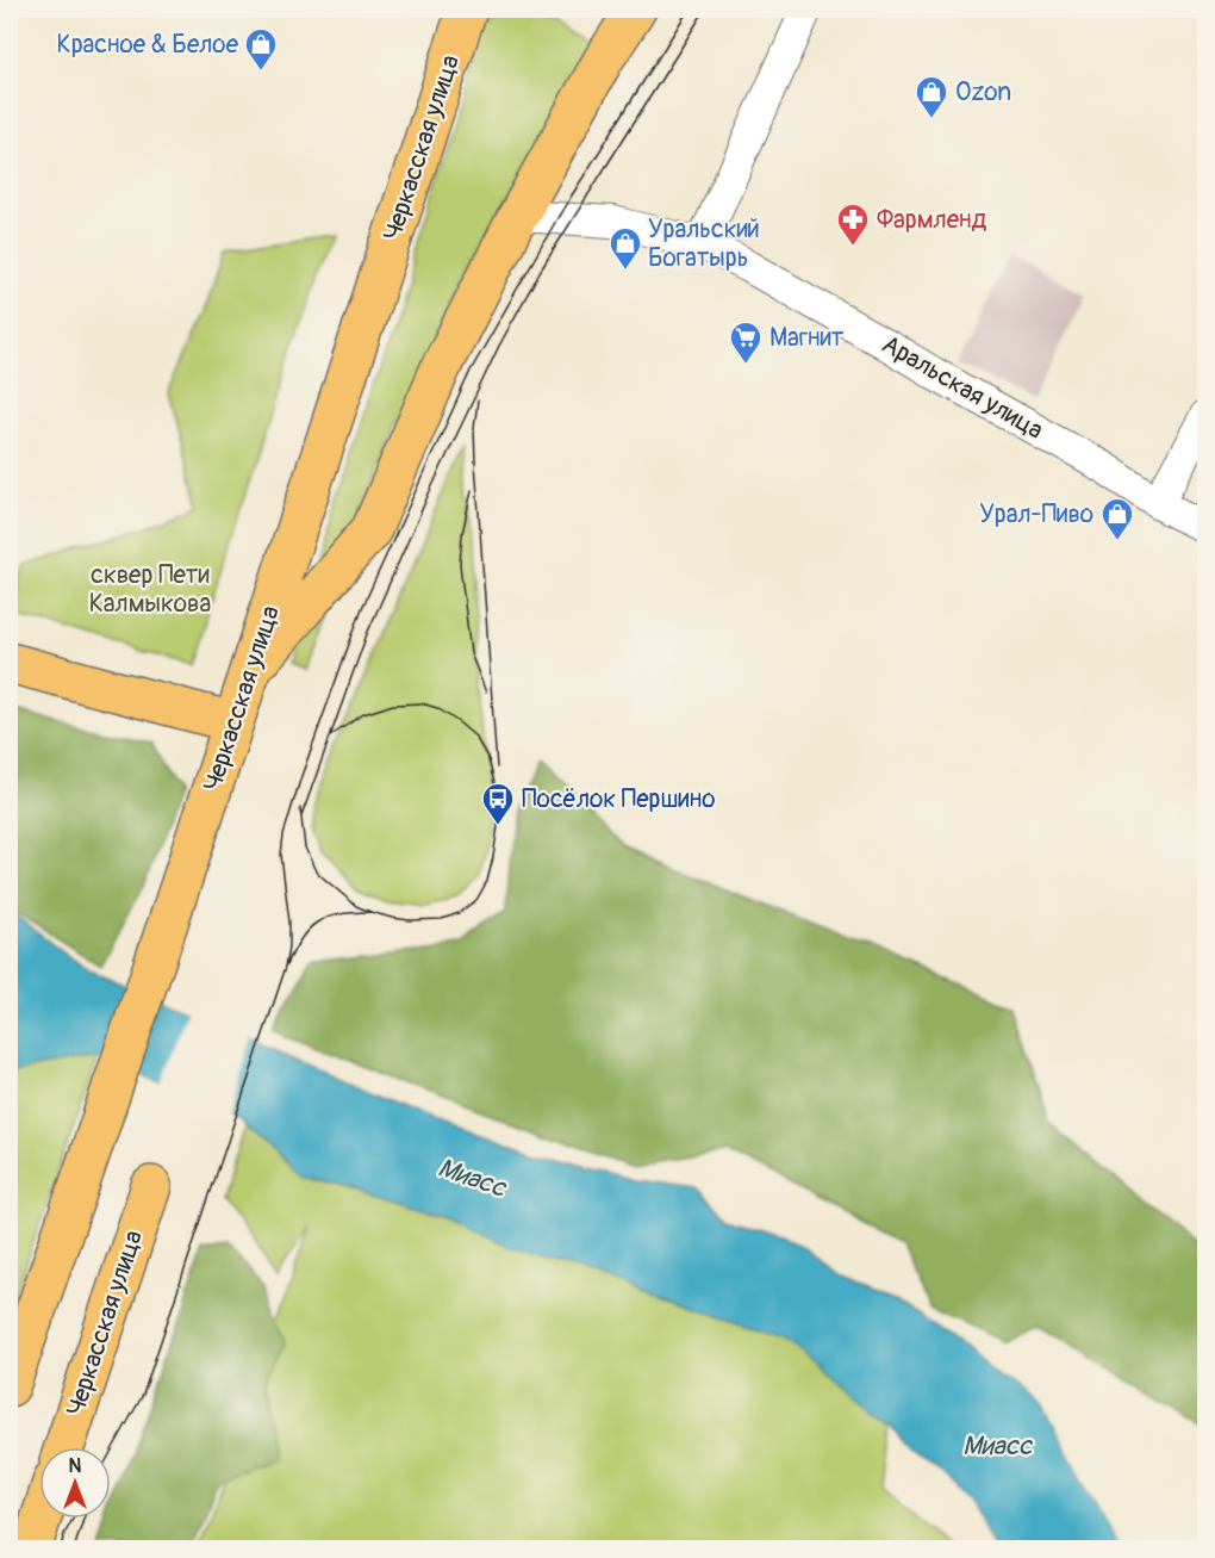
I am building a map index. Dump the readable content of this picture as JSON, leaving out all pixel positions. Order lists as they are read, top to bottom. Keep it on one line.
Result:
{"streets":{"main road":["Черкасская улица"],"street":["Аральская улица"]},"water":["Миасс"],"parks":["сквер Пети Калмыкова"],"places":{"shop":["Красное & Белое","Ozon","Уральский Богатырь","Урал-Пиво"],"pharmacy":["Фармленд"],"supermarket":["Магнит"],"bus stop":["Посёлок Першино"]},"north":"top"}
